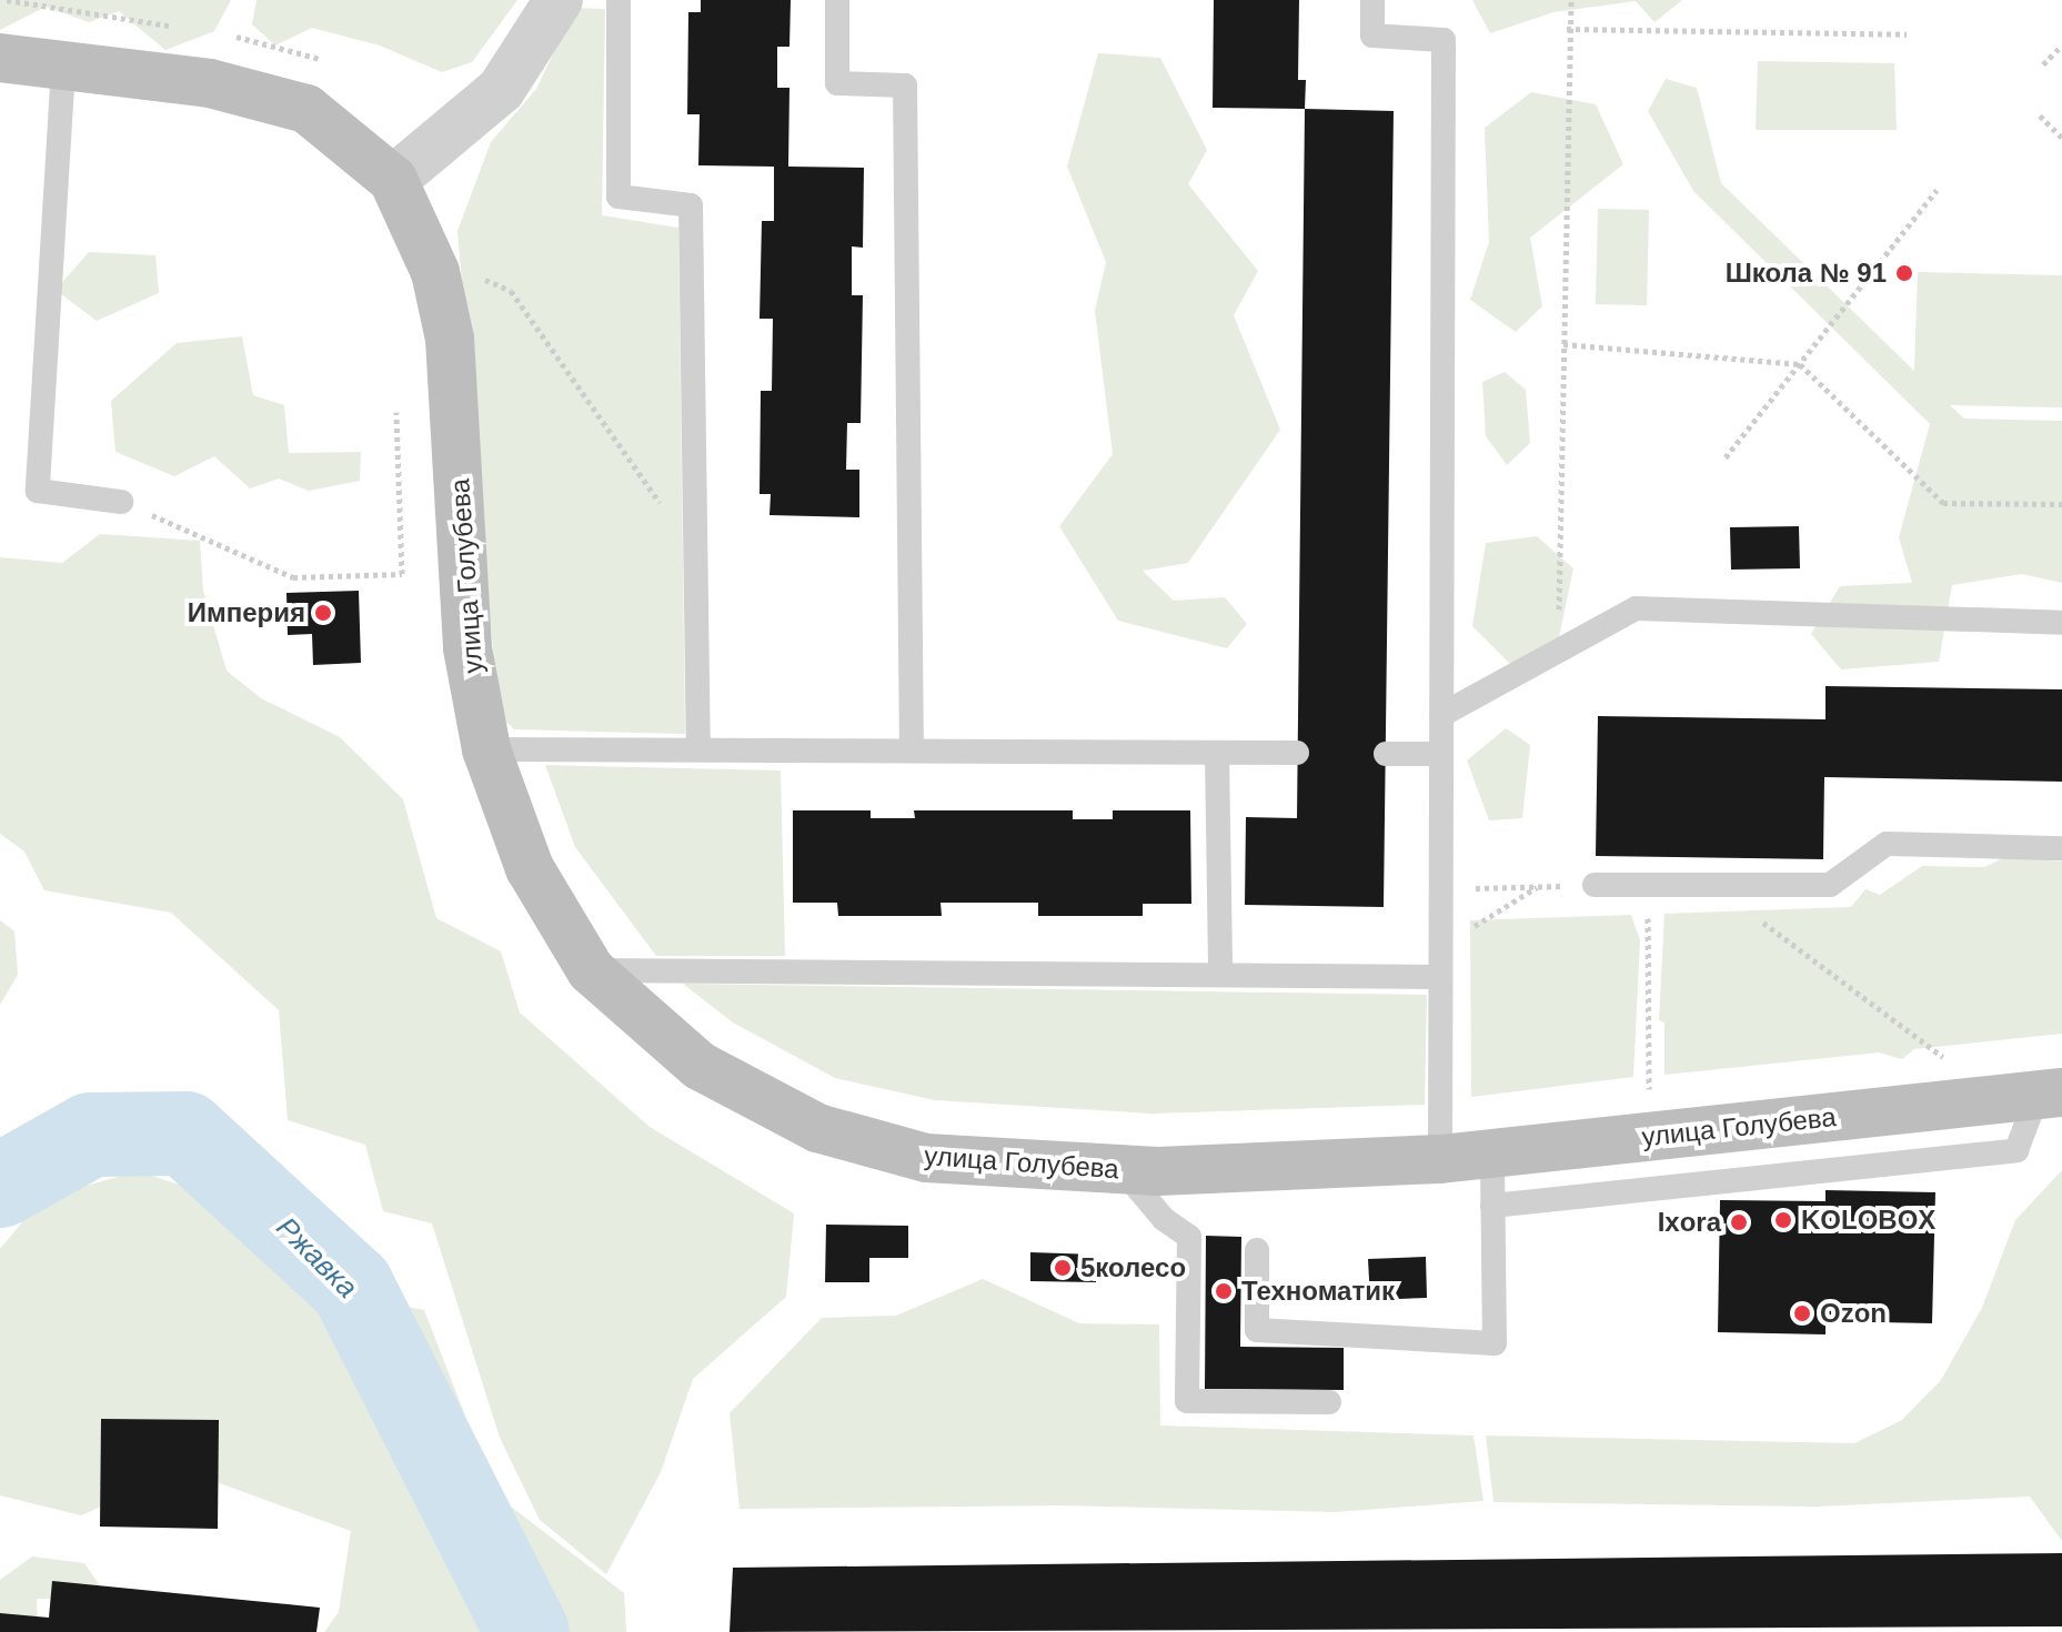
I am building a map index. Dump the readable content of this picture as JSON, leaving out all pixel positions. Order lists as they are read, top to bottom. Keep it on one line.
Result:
{"streets":{"street":["улица Голубева"]},"water":["Ржавка"],"places":["Школа № 91","Империя","KOLOBOX","Ixora","5колесо","Техноматик","Ozon"]}
